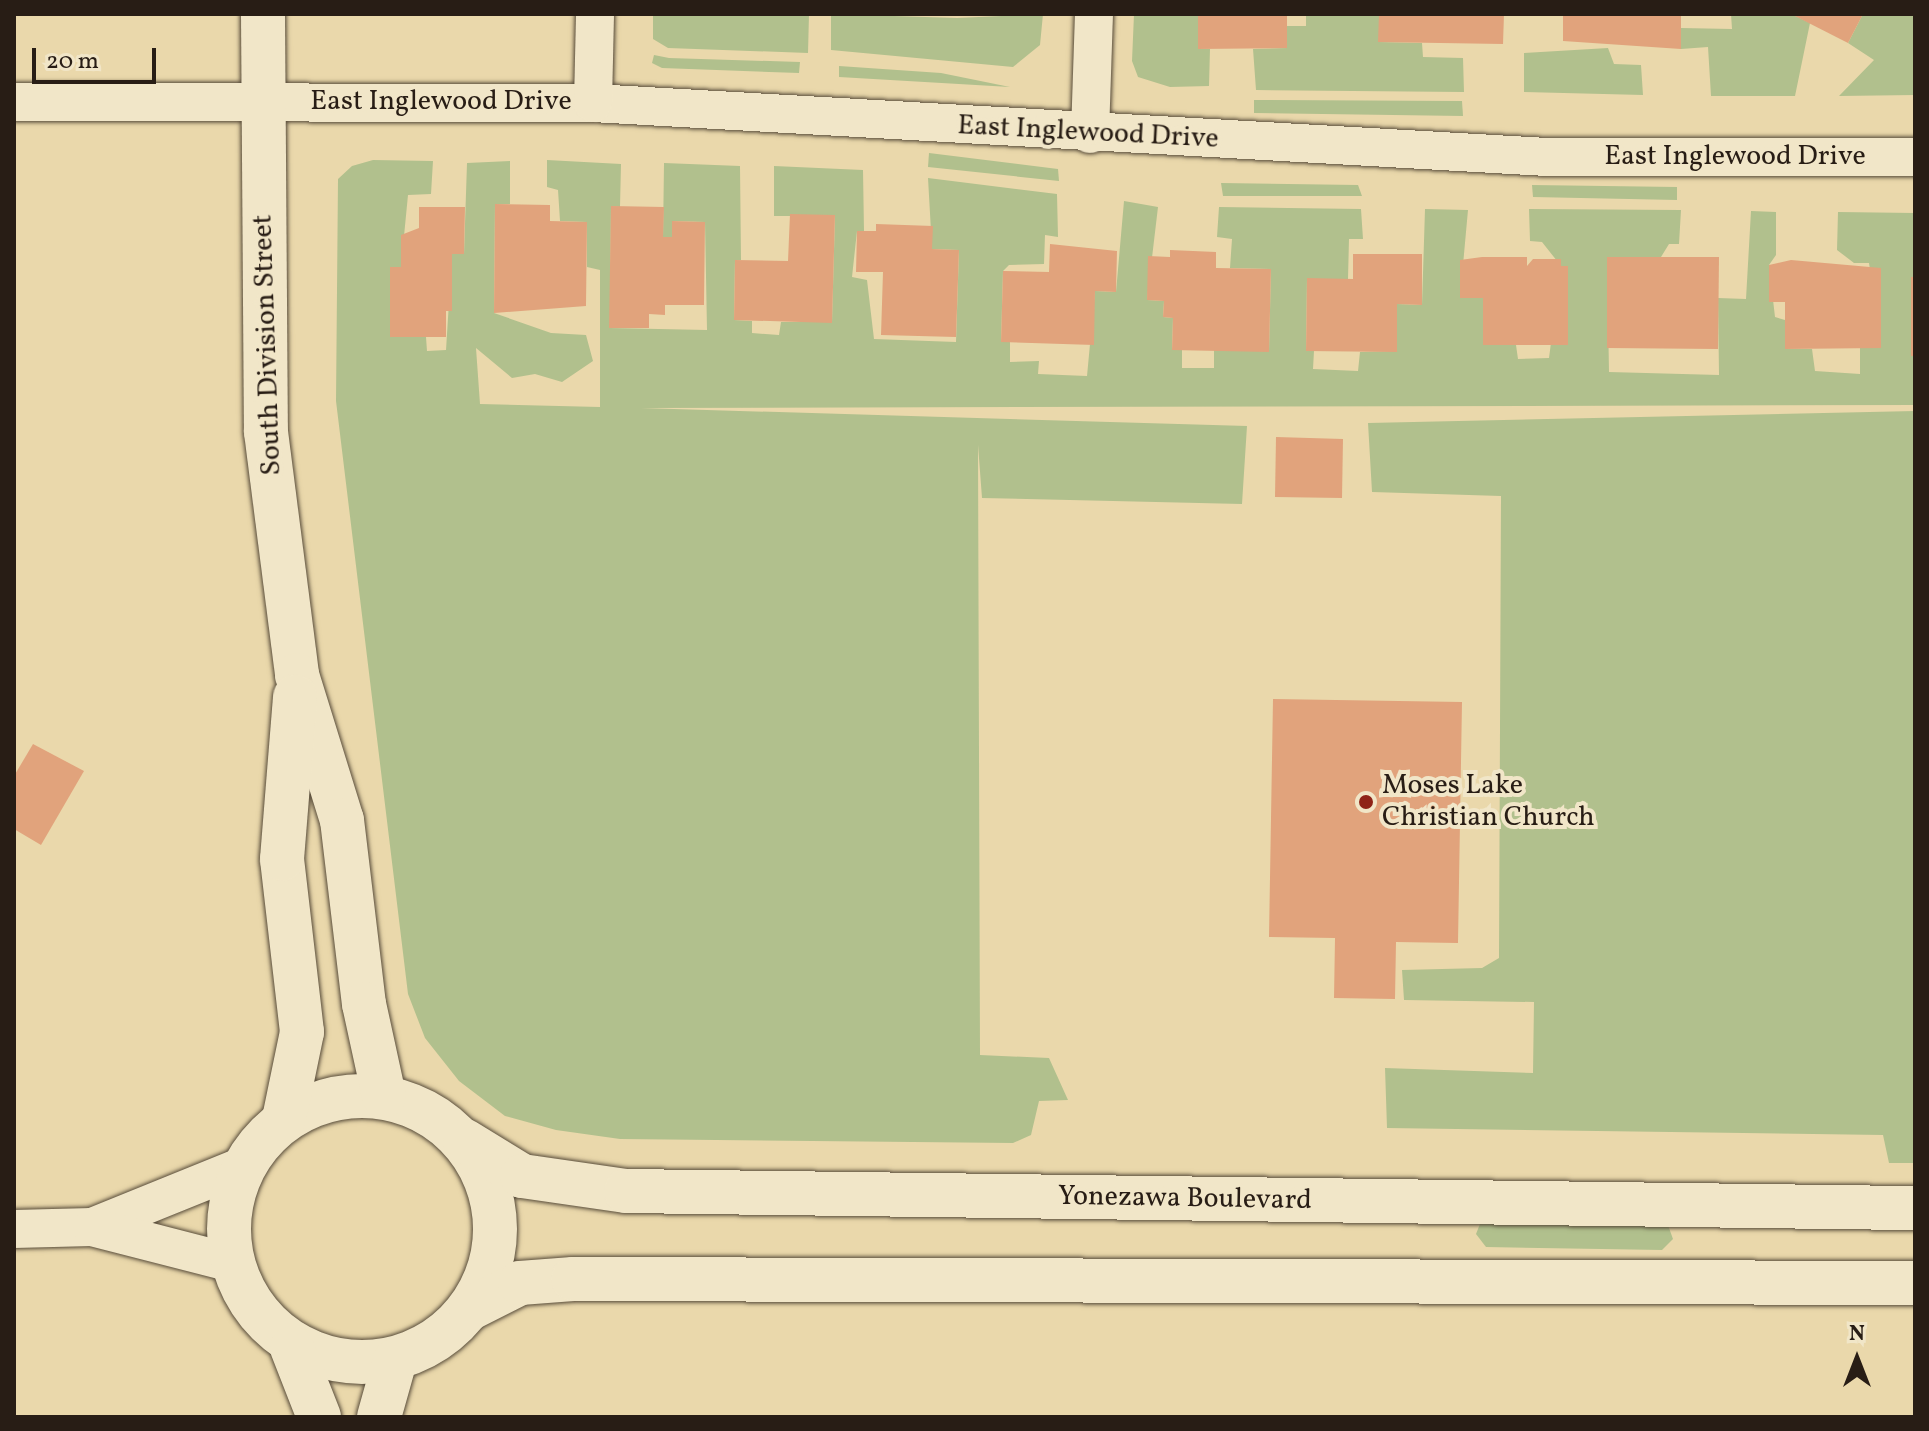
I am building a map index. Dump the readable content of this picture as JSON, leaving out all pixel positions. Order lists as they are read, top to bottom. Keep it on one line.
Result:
{"streets":{"street":["East Inglewood Drive","South Division Street","Yonezawa Boulevard"]},"crossings":[["East Inglewood Drive","South Division Street"],["South Division Street","Yonezawa Boulevard"]],"places":["Moses Lake Christian Church"],"scale_bar":"20 m","north":"top"}
